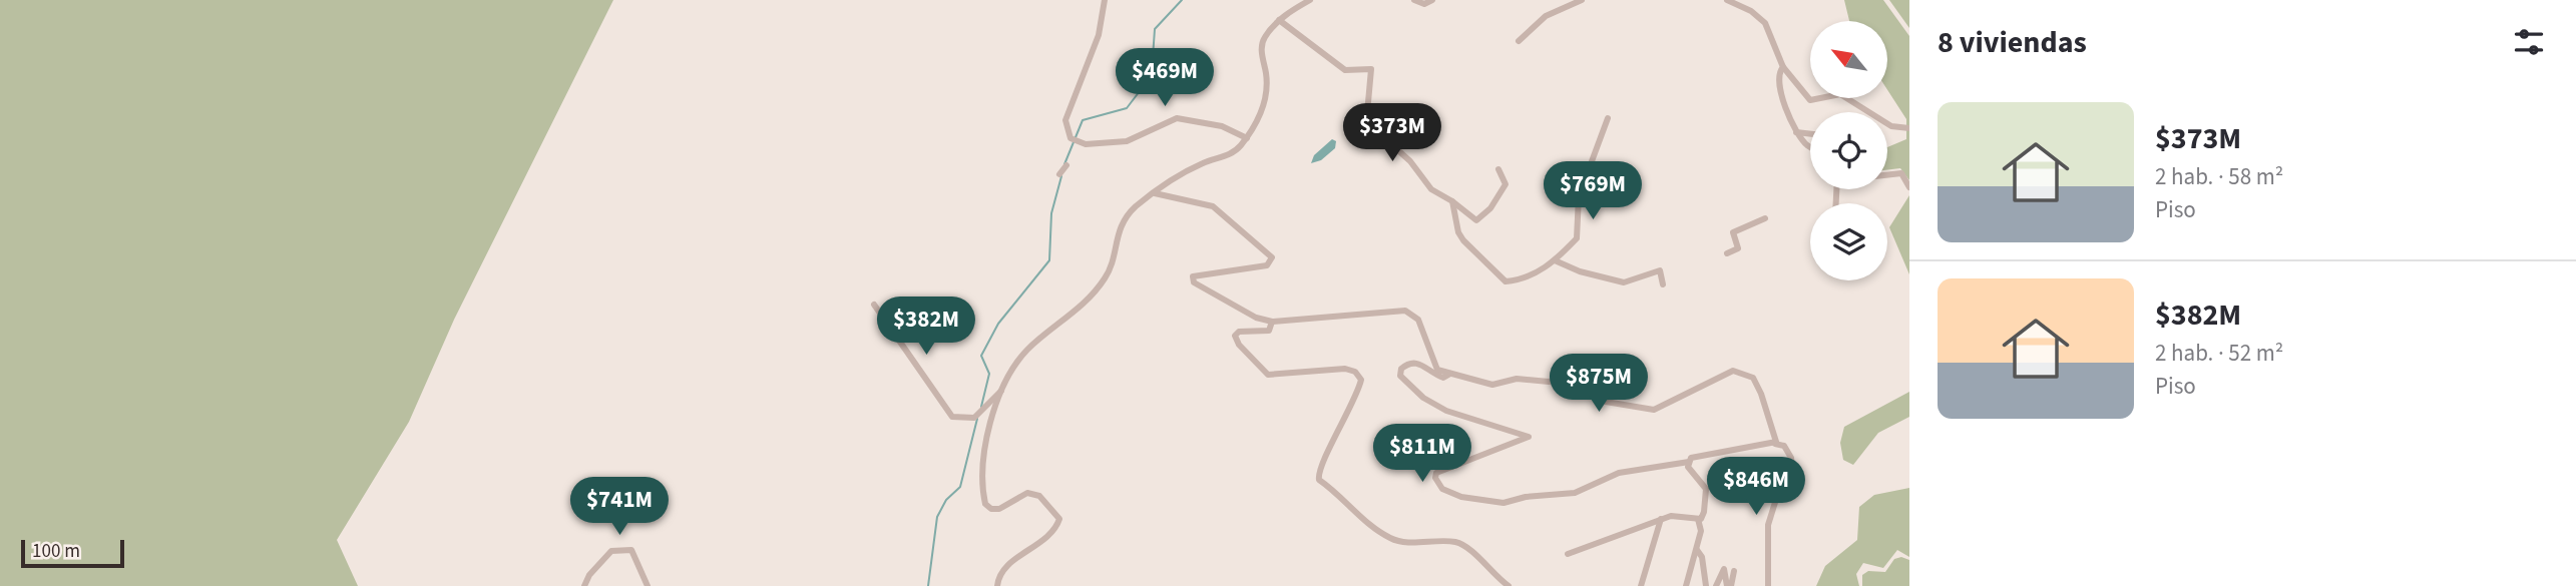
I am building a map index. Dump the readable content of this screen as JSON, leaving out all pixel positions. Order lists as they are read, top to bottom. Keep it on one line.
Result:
{"scale_bar":"100 m","north":"top left","page":{"heading":"8 viviendas","price":["$469M","$373M","$769M","$382M","$875M","$811M","$846M","$741M"],"list":[{"name":"$373M","note":"2 hab. · 58 m² · Piso"},{"name":"$382M","note":"2 hab. · 52 m² · Piso"}],"scale":"100 m"}}
